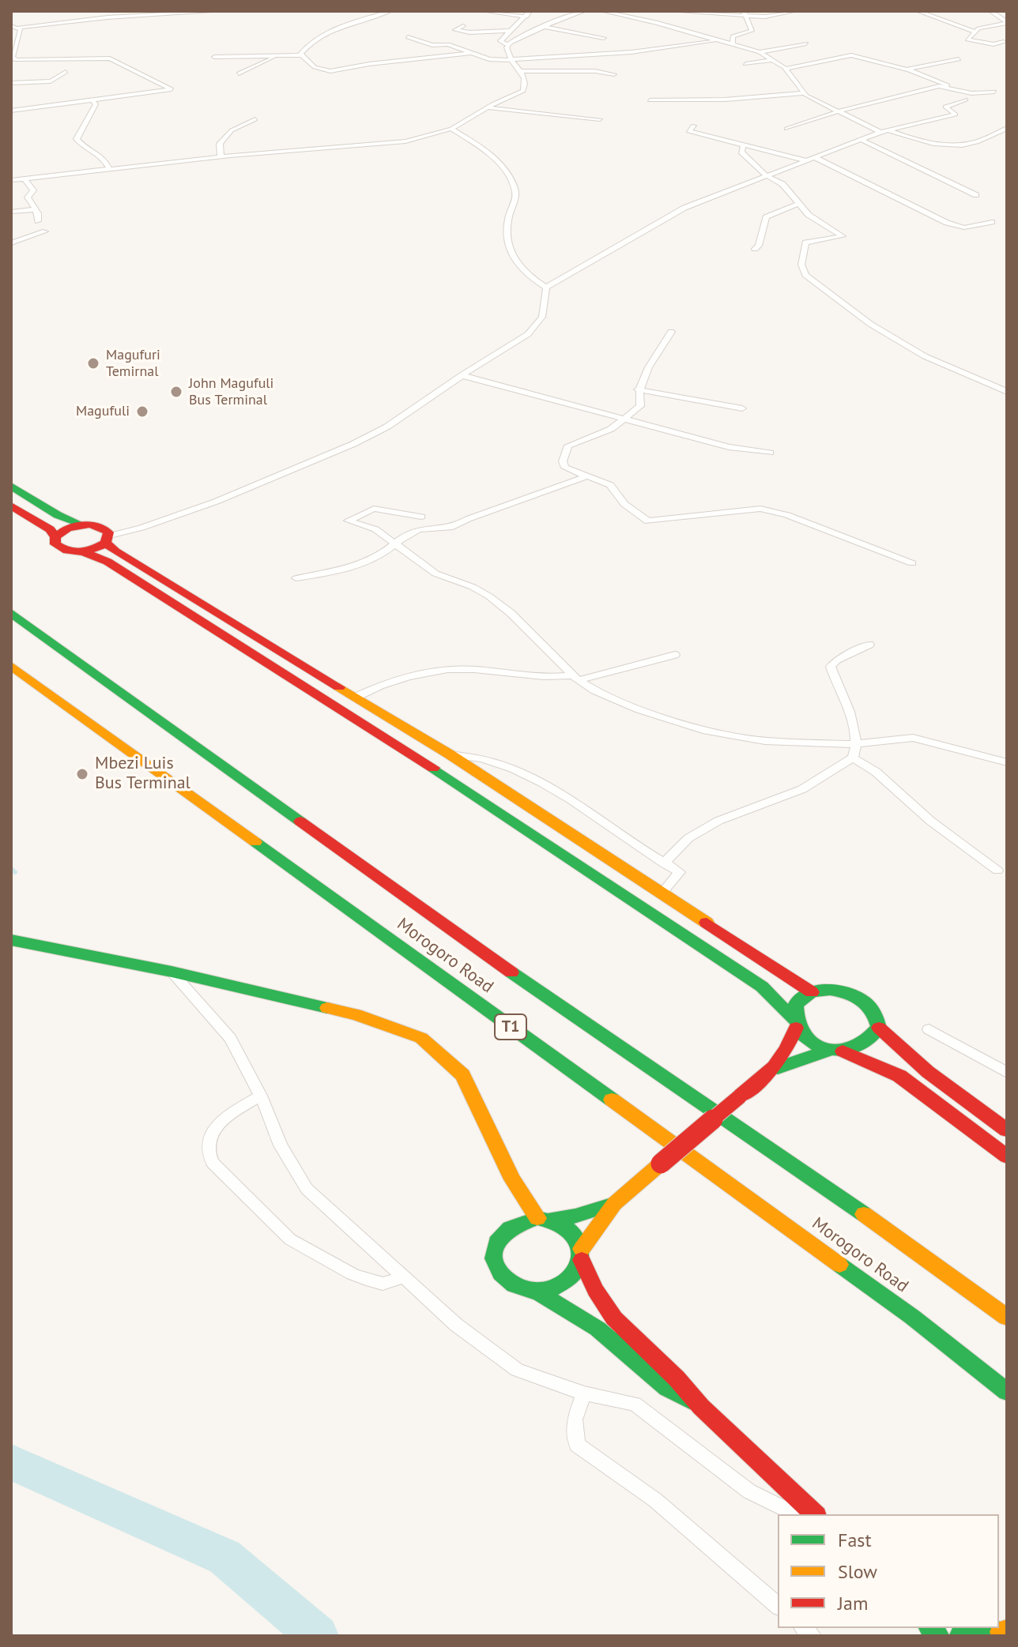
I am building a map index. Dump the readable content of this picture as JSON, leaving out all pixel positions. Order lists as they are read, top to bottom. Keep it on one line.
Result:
{"streets":{"main road":["Morogoro Road","T1"]},"places":["Magufuri Temirnal","John Magufuli Bus Terminal","Magufuli","Mbezi Luis Bus Terminal"],"legend":["Fast","Slow","Jam"]}
